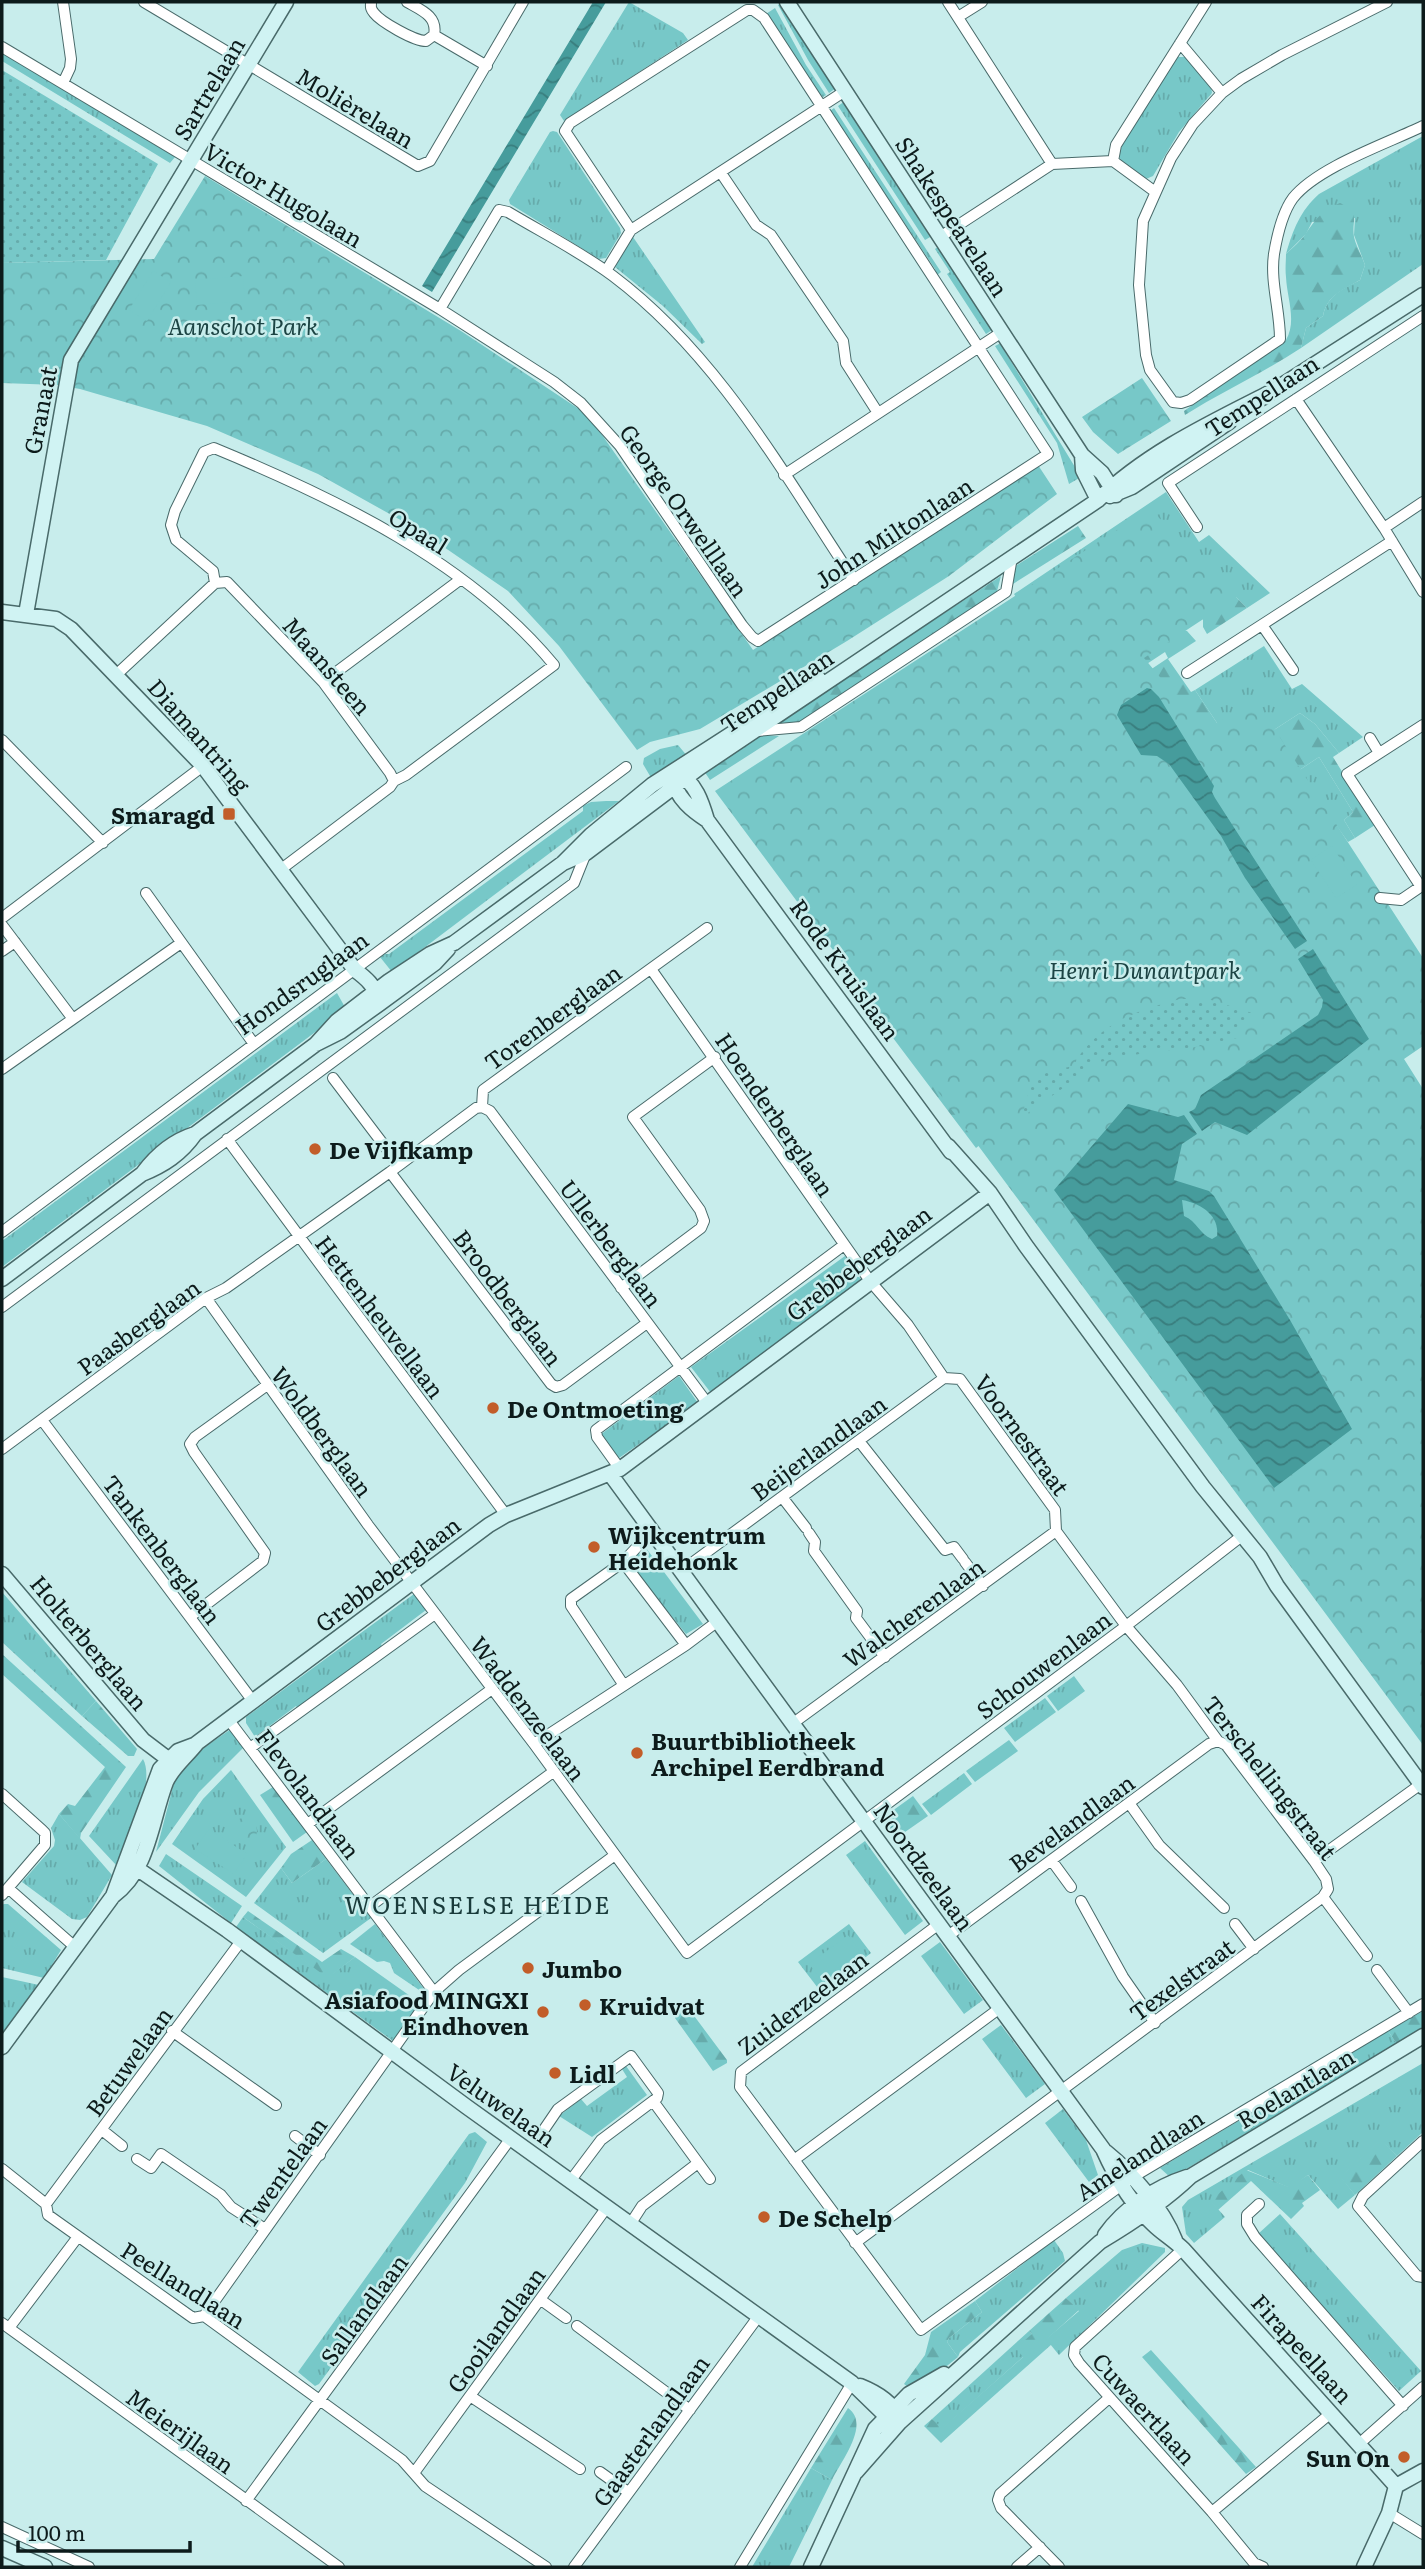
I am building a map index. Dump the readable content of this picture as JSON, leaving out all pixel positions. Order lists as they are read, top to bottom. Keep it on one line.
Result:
{"streets":{"street":["Sartrelaan","Molièrelaan","Victor Hugolaan","Shakespearelaan","Tempellaan","Granaat","George Orwelllaan","Opaal","John Miltonlaan","Maansteen","Diamantring","Rode Kruislaan","Hondsruglaan","Torenberglaan","Hoenderberglaan","Ullerberglaan","Grebbeberglaan","Broodberglaan","Hettenheuvellaan","Paasberglaan","Woldberglaan","Voornestraat","Beijerlandlaan","Tankenberglaan","Walcherenlaan","Holterberglaan","Schouwenlaan","Waddenzeelaan","Terschellingstraat","Flevolandlaan","Bevelandlaan","Noordzeelaan","Texelstraat","Zuiderzeelaan","Betuwelaan","Roelantlaan","Veluwelaan","Amelandlaan","Twentelaan","Peellandlaan","Sallandlaan","Gooilandlaan","Firapeellaan","Cuwaertlaan","Meierijlaan","Gaasterlandlaan"]},"crossings":[["Sartrelaan","Molièrelaan"],["Sartrelaan","Victor Hugolaan"],["Sartrelaan","Granaat"],["Victor Hugolaan","Granaat"],["Victor Hugolaan","George Orwelllaan"],["Shakespearelaan","Tempellaan"],["Tempellaan","Rode Kruislaan"],["Granaat","Diamantring"],["George Orwelllaan","John Miltonlaan"],["Opaal","Maansteen"],["Diamantring","Hondsruglaan"],["Rode Kruislaan","Grebbeberglaan"],["Rode Kruislaan","Schouwenlaan"],["Torenberglaan","Hoenderberglaan"],["Torenberglaan","Ullerberglaan"],["Torenberglaan","Broodberglaan"],["Torenberglaan","Hettenheuvellaan"],["Torenberglaan","Paasberglaan"],["Hoenderberglaan","Grebbeberglaan"],["Hoenderberglaan","Voornestraat"],["Ullerberglaan","Grebbeberglaan"],["Ullerberglaan","Broodberglaan"],["Grebbeberglaan","Hettenheuvellaan"],["Grebbeberglaan","Woldberglaan"],["Grebbeberglaan","Voornestraat"],["Grebbeberglaan","Tankenberglaan"],["Grebbeberglaan","Holterberglaan"],["Grebbeberglaan","Waddenzeelaan"],["Grebbeberglaan","Flevolandlaan"],["Grebbeberglaan","Noordzeelaan"],["Hettenheuvellaan","Paasberglaan"],["Paasberglaan","Woldberglaan"],["Paasberglaan","Tankenberglaan"],["Woldberglaan","Waddenzeelaan"],["Voornestraat","Beijerlandlaan"],["Voornestraat","Walcherenlaan"],["Voornestraat","Schouwenlaan"],["Voornestraat","Terschellingstraat"],["Beijerlandlaan","Noordzeelaan"],["Walcherenlaan","Noordzeelaan"],["Schouwenlaan","Waddenzeelaan"],["Schouwenlaan","Terschellingstraat"],["Schouwenlaan","Noordzeelaan"],["Waddenzeelaan","Twentelaan"],["Terschellingstraat","Bevelandlaan"],["Terschellingstraat","Texelstraat"],["Flevolandlaan","Twentelaan"],["Bevelandlaan","Noordzeelaan"],["Noordzeelaan","Texelstraat"],["Noordzeelaan","Zuiderzeelaan"],["Noordzeelaan","Roelantlaan"],["Noordzeelaan","Amelandlaan"],["Noordzeelaan","Firapeellaan"],["Texelstraat","Zuiderzeelaan"],["Zuiderzeelaan","Amelandlaan"],["Betuwelaan","Veluwelaan"],["Betuwelaan","Peellandlaan"],["Roelantlaan","Veluwelaan"],["Roelantlaan","Firapeellaan"],["Veluwelaan","Twentelaan"],["Veluwelaan","Sallandlaan"],["Veluwelaan","Gooilandlaan"],["Veluwelaan","Gaasterlandlaan"],["Twentelaan","Peellandlaan"],["Peellandlaan","Sallandlaan"],["Peellandlaan","Gooilandlaan"],["Sallandlaan","Meierijlaan"],["Firapeellaan","Cuwaertlaan"]],"districts":["WOENSELSE HEIDE"],"parks":["Aanschot Park","Henri Dunantpark"],"places":{"transit":["Smaragd"],"other":["De Vijfkamp","De Ontmoeting","Wijkcentrum Heidehonk","Buurtbibliotheek Archipel Eerdbrand","Jumbo","Kruidvat","Asiafood MINGXI Eindhoven","Lidl","De Schelp","Sun On"]},"scale_bar":"100 m"}
